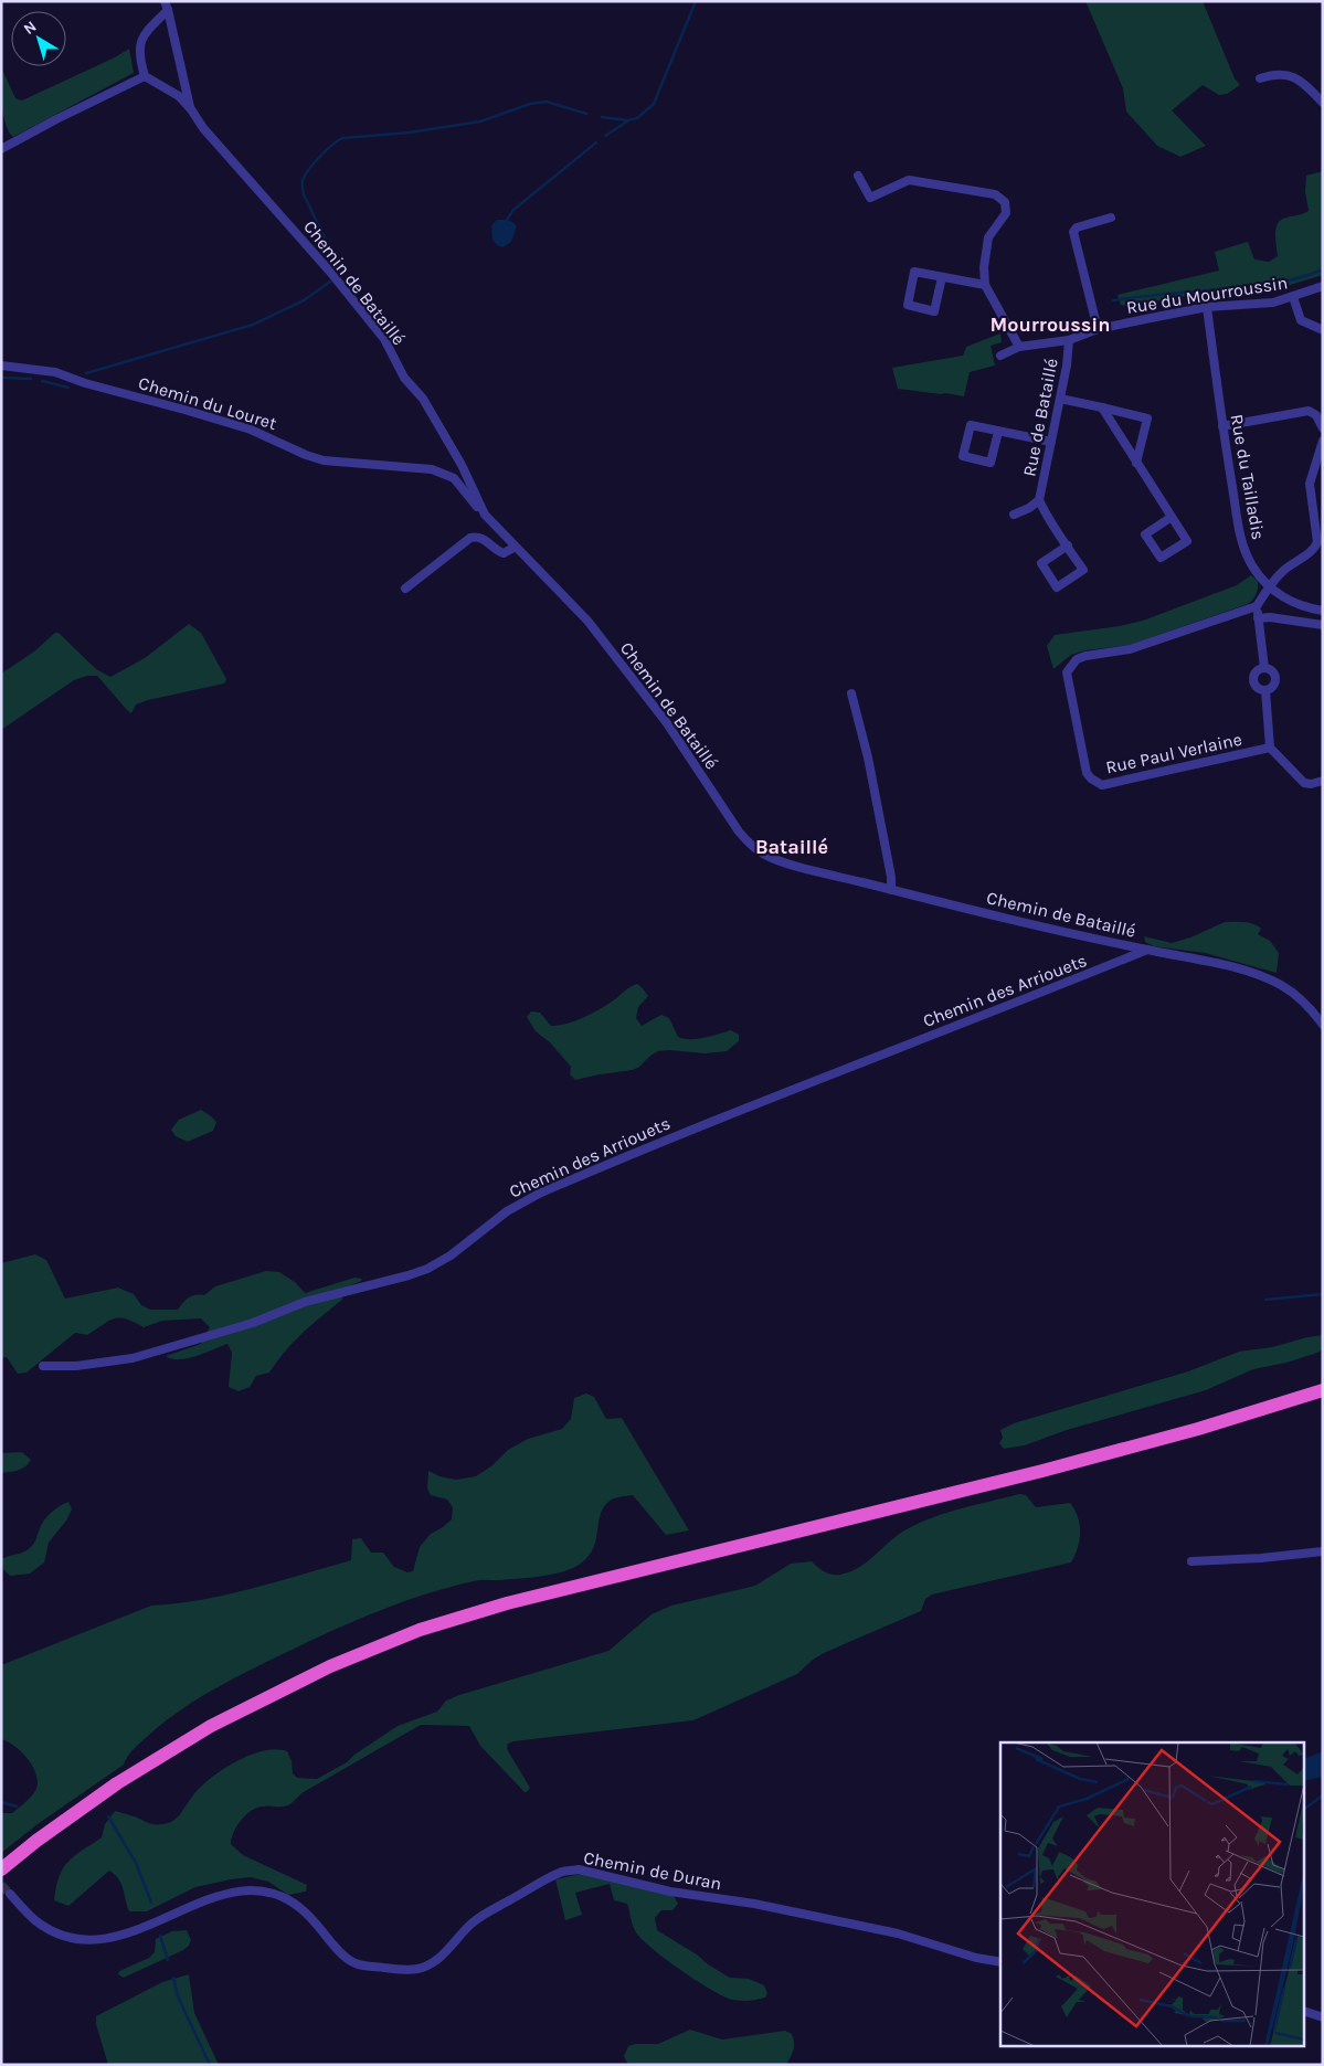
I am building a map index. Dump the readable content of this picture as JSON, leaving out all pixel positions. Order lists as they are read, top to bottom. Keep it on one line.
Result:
{"streets":{"street":["Chemin de Bataillé","Rue du Mourroussin","Chemin du Louret","Rue de Bataillé","Rue du Tailladis","Rue Paul Verlaine","Chemin des Arriouets","Chemin de Duran"]},"crossings":[["Chemin de Bataillé","Chemin du Louret"],["Chemin de Bataillé","Chemin des Arriouets"],["Rue du Mourroussin","Rue de Bataillé"],["Rue du Mourroussin","Rue du Tailladis"]],"districts":["Mourroussin","Bataillé"],"north":"top left"}
